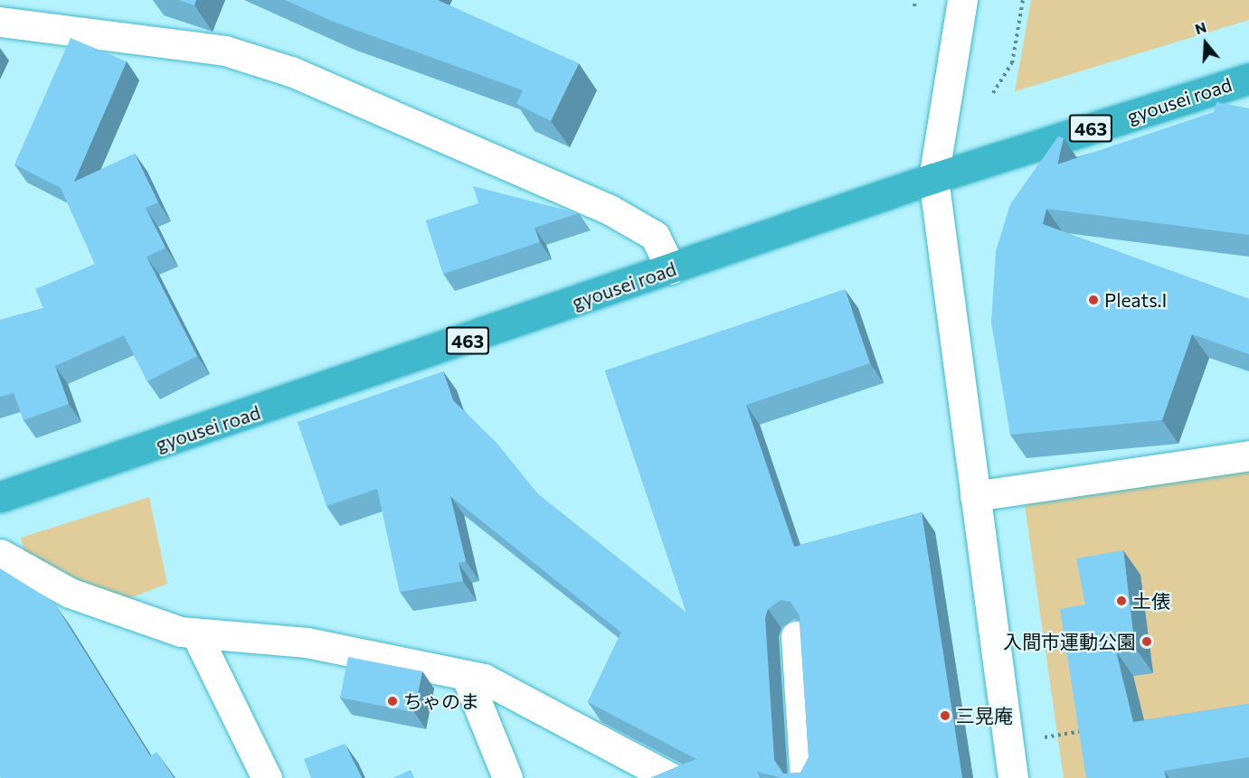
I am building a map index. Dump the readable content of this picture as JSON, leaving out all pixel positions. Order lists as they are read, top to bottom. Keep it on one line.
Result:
{"streets":{"highway":["gyousei road","463"]},"places":["Pleats.I","土俵","入間市運動公園","ちゃのま","三晃庵"],"north":"top"}
